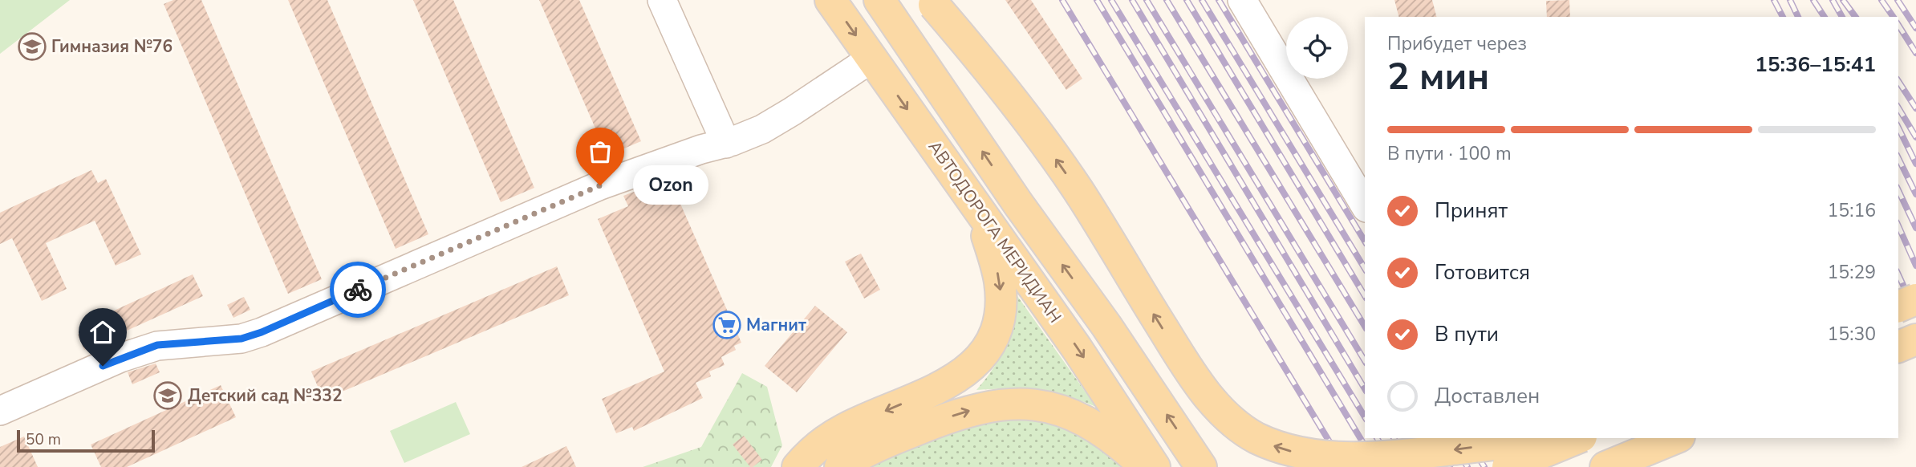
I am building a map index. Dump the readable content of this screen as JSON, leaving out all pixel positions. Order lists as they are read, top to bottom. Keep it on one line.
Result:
{"streets":{"main road":["АВТОДОРОГА МЕРИДИАН"]},"places":{"school or university":["Гимназия №76","Детский cад №332"],"other":["Ozon"],"supermarket":["Магнит"]},"scale_bar":"50 m","page":{"heading":["2 мин","Прибудет через","15:36–15:41"],"bar":"В пути · 100 m","bubble":"Ozon","list":[["Принят","15:16"],["Готовится","15:29"],["В пути","15:30"],"Доставлен"],"scale":"50 m"}}
